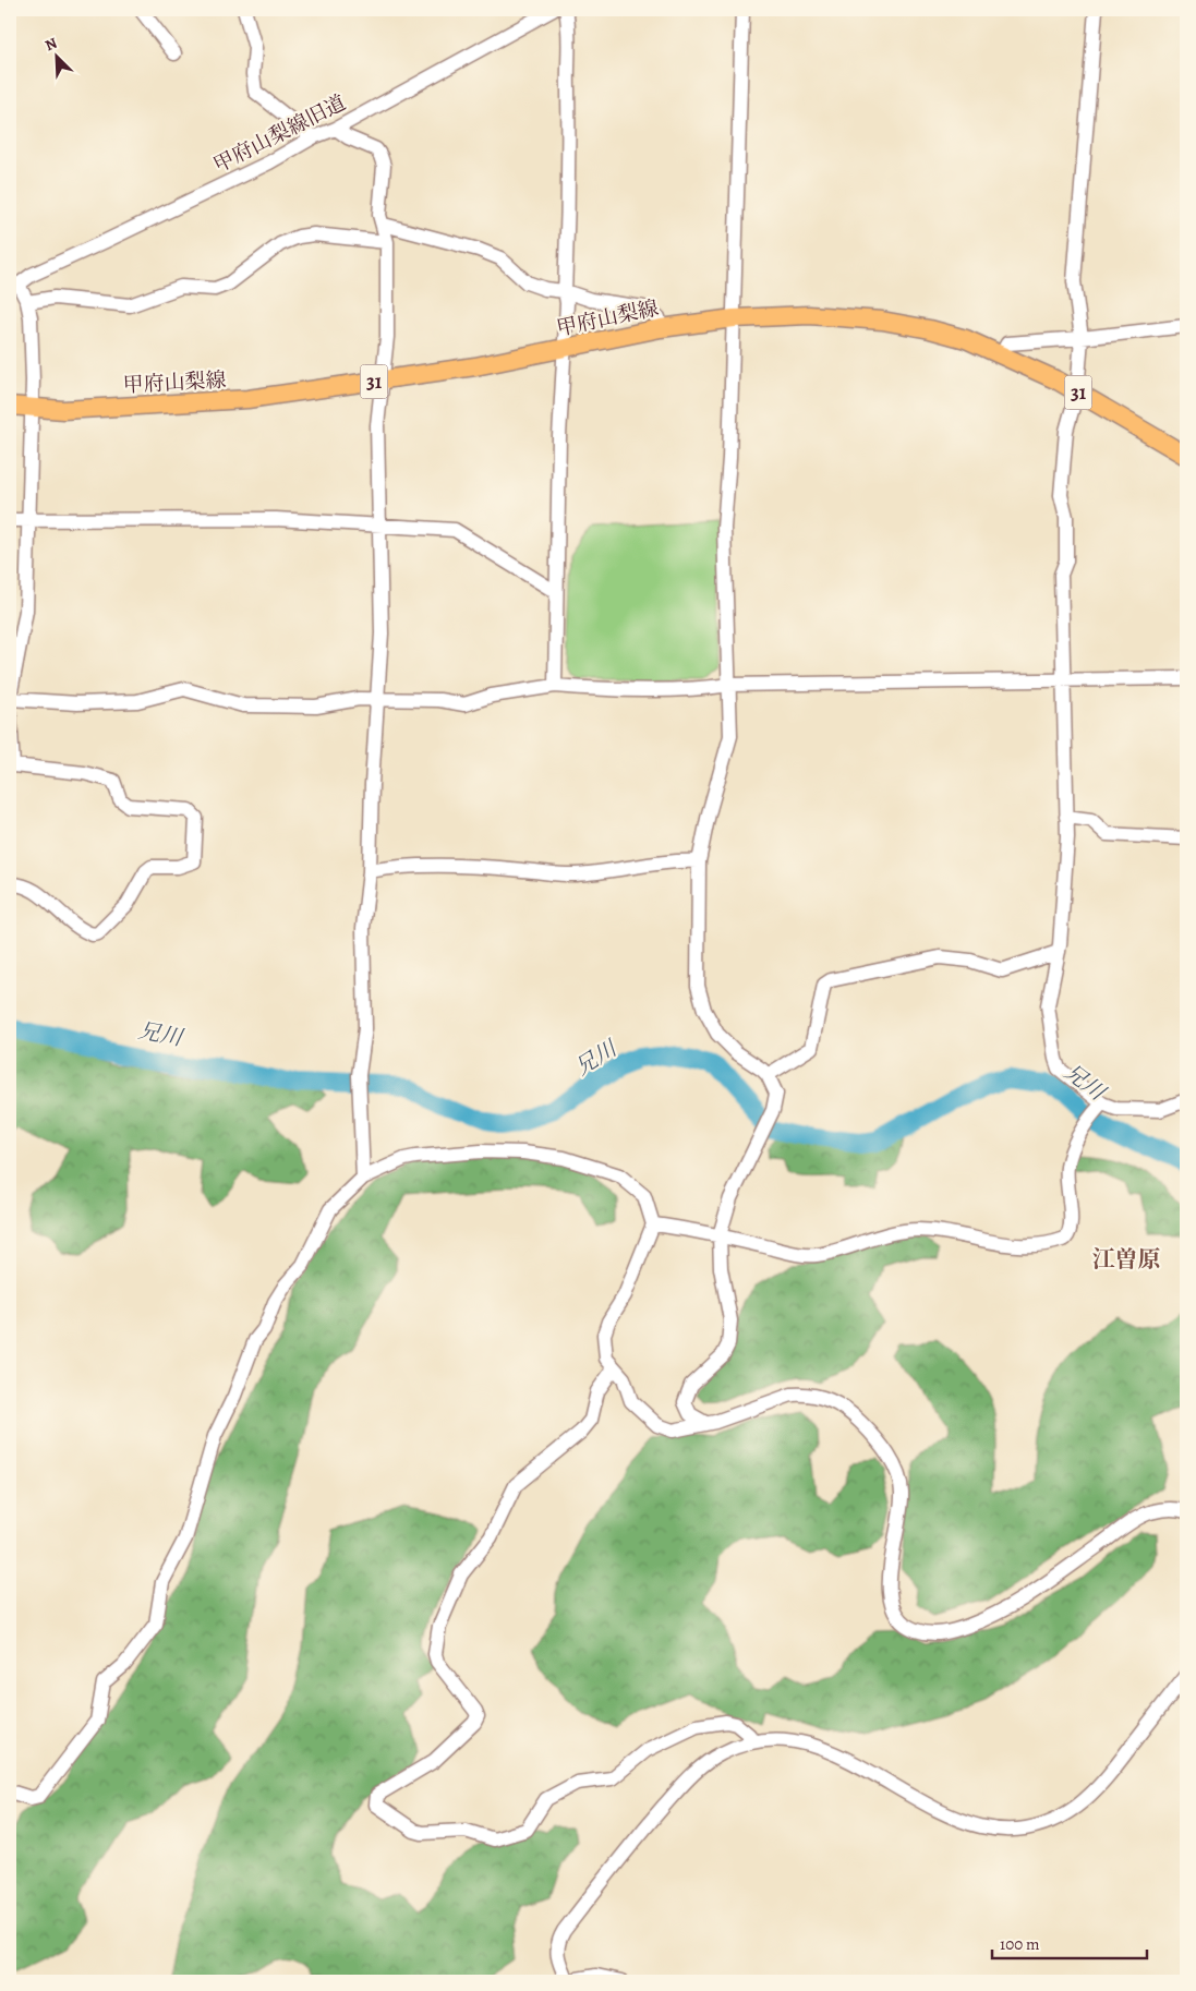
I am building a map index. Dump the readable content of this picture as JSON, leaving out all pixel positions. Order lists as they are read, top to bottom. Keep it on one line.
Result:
{"streets":{"main road":["甲府山梨線","31"],"street":["甲府山梨線旧道"]},"crossings":[["甲府山梨線旧道","甲府山梨線"]],"districts":["江曽原"],"water":["兄川"],"scale_bar":"100 m","north":"top left"}
